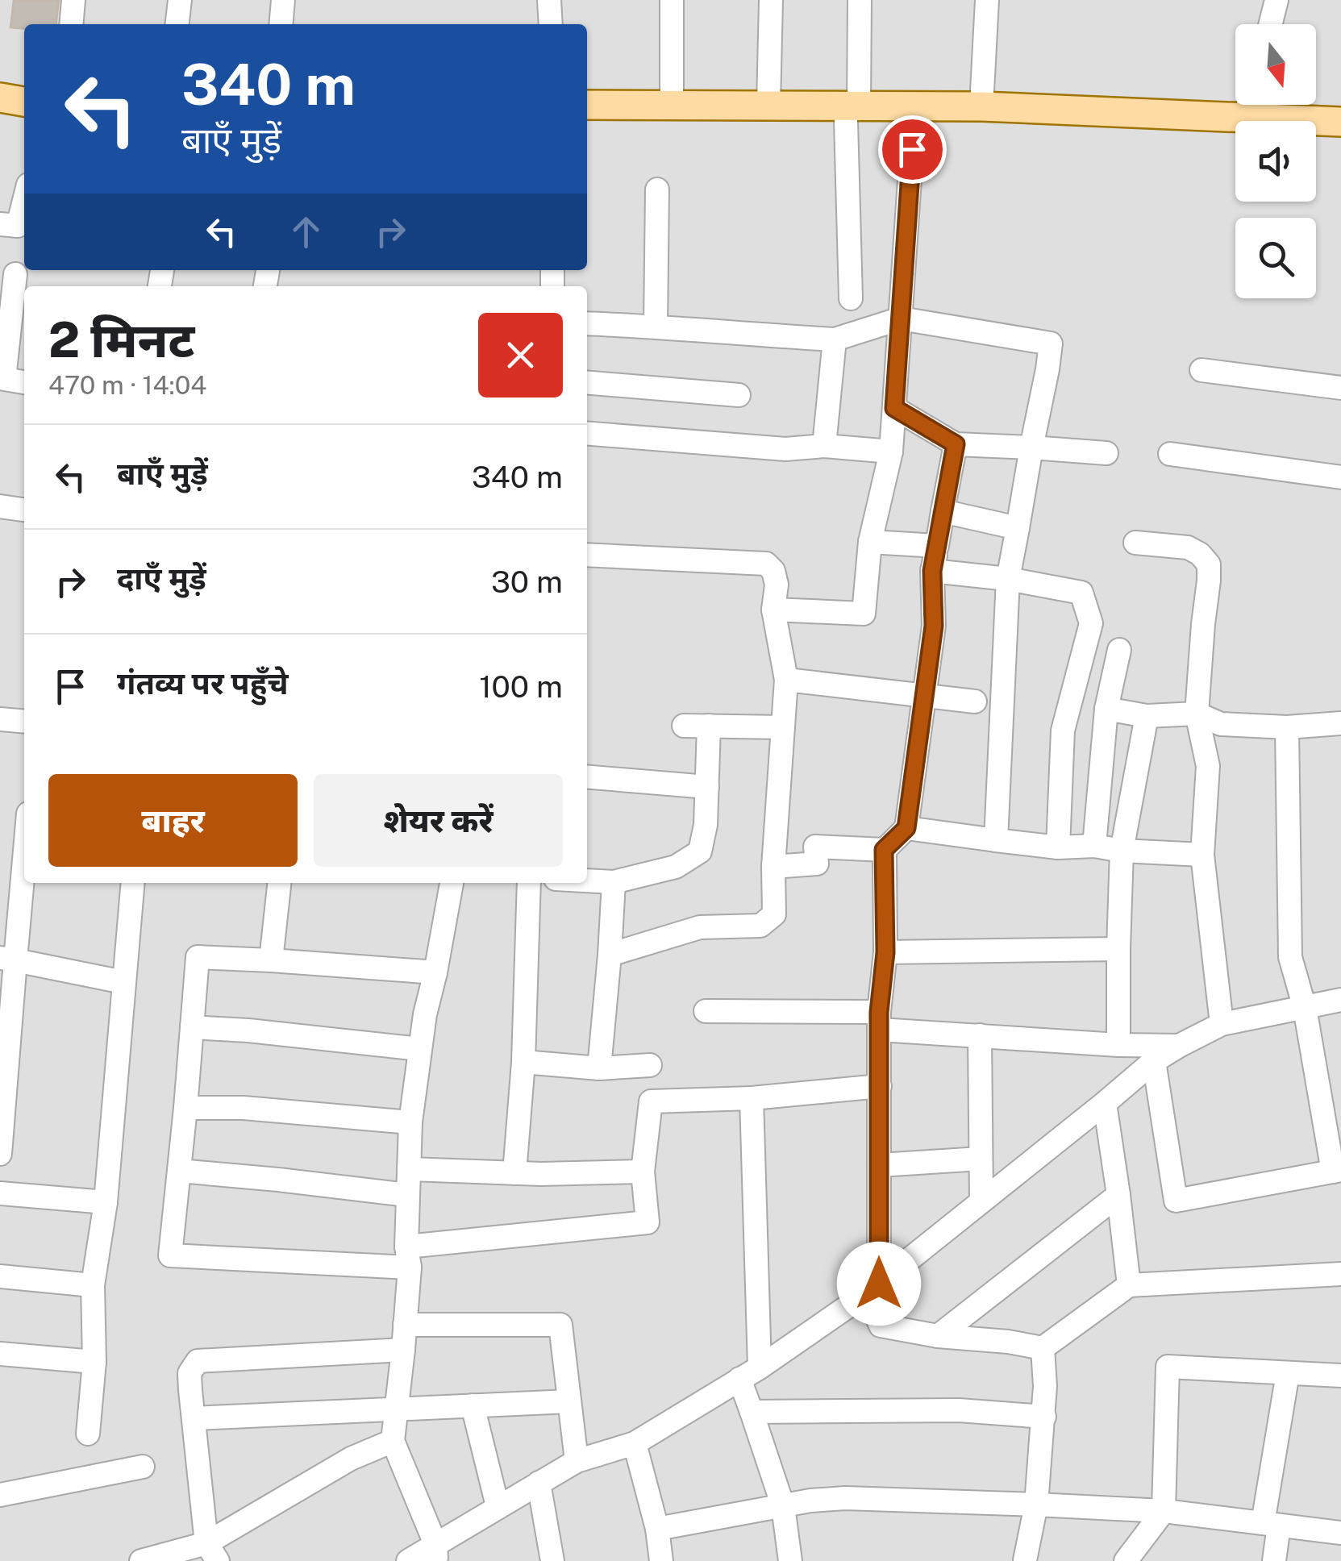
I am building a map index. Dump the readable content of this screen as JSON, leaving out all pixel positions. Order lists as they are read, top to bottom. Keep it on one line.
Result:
{"north":"bottom","page":{"turn":["340 m","बाएँ मुड़ें"],"heading":["2 मिनट","470 m · 14:04"],"list":[{"name":"बाएँ मुड़ें","value":"340 m"},{"name":"दाएँ मुड़ें","value":"30 m"},{"name":"गंतव्य पर पहुँचे","value":"100 m"}],"buttons":["बाहर","शेयर करें"]}}
